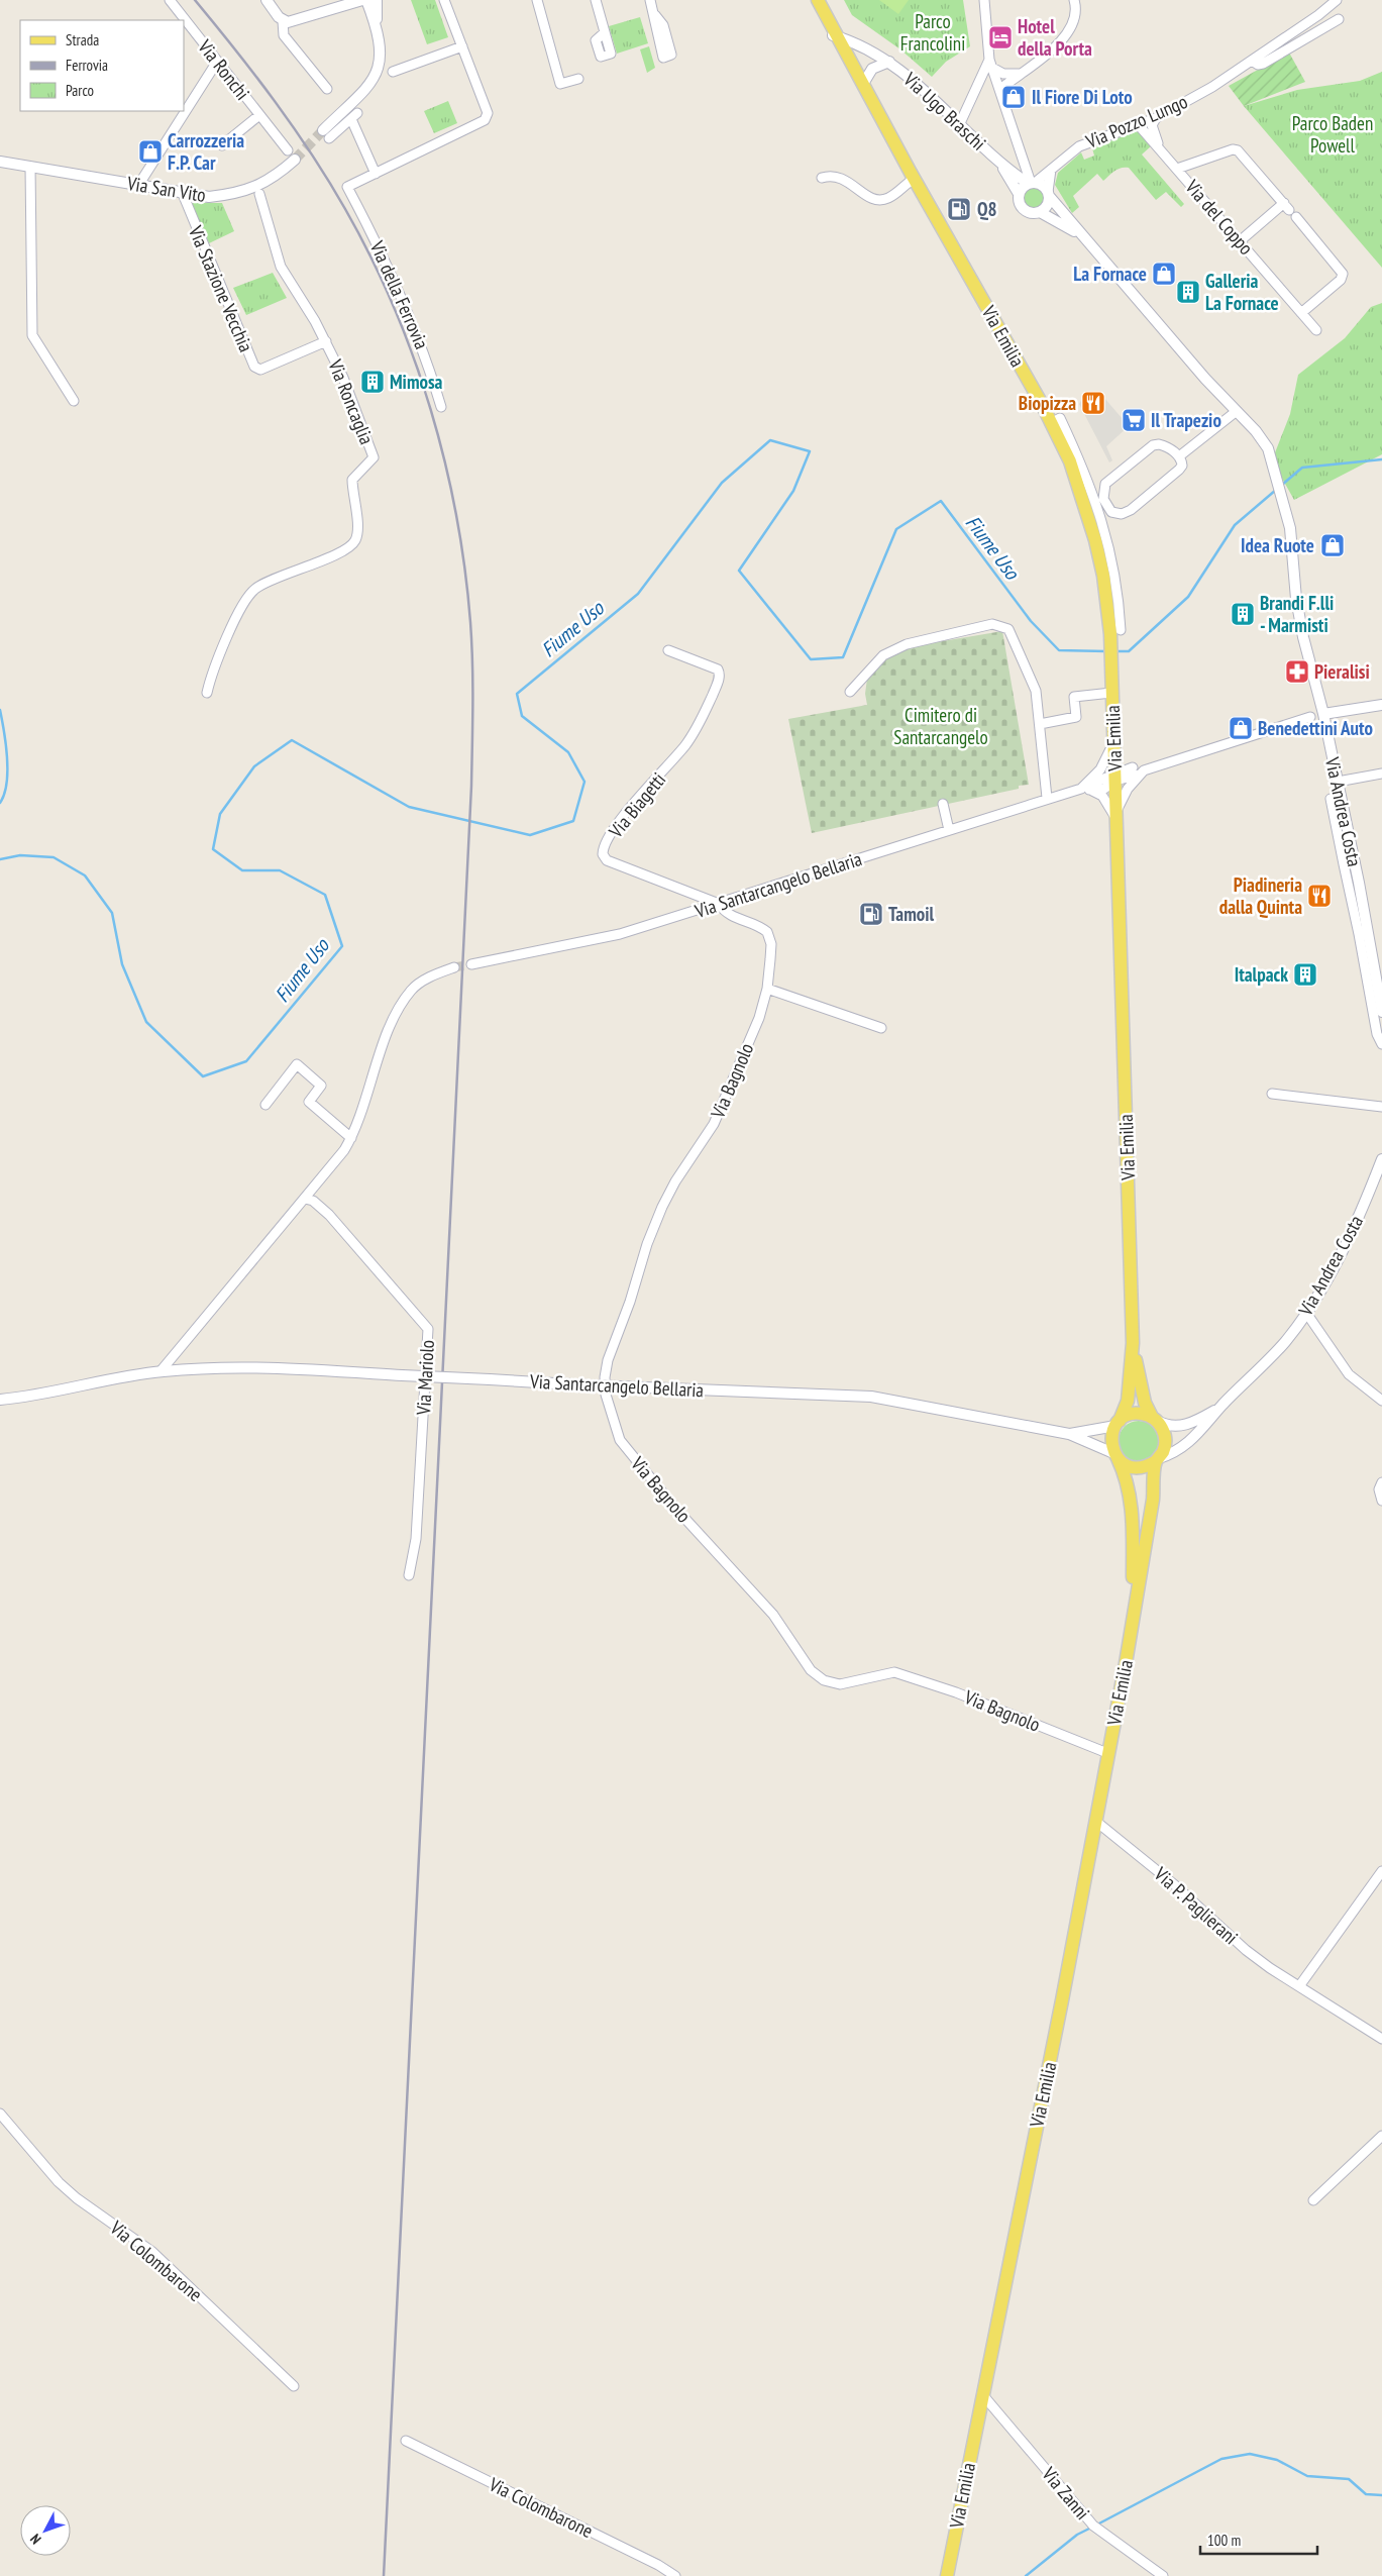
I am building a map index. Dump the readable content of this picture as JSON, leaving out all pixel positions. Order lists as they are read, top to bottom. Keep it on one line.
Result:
{"streets":{"main road":["Via Ugo Braschi","Via Emilia"],"street":["Via Ronchi","Via Pozzo Lungo","Via San Vito","Via del Coppo","Via Stazione Vecchia","Via della Ferrovia","Via Roncaglia","Via Biagetti","Via Andrea Costa","Via Santarcangelo Bellaria","Via Bagnolo","Via Mariolo","Via P. Paglierani","Via Colombarone","Via Zanni"]},"crossings":[["Via Ugo Braschi","Via Pozzo Lungo"],["Via Ugo Braschi","Via Emilia"],["Via Ugo Braschi","Via Andrea Costa"],["Via Pozzo Lungo","Via del Coppo"],["Via Pozzo Lungo","Via Andrea Costa"],["Via San Vito","Via Stazione Vecchia"],["Via Stazione Vecchia","Via Roncaglia"],["Via Emilia","Via Andrea Costa"],["Via Emilia","Via Santarcangelo Bellaria"],["Via Emilia","Via Bagnolo"],["Via Emilia","Via P. Paglierani"],["Via Emilia","Via Zanni"],["Via Biagetti","Via Santarcangelo Bellaria"],["Via Biagetti","Via Bagnolo"],["Via Andrea Costa","Via Santarcangelo Bellaria"],["Via Santarcangelo Bellaria","Via Bagnolo"]],"water":["Fiume Uso"],"parks":["Parco Francolini","Parco Baden Powell","Cimitero di Santarcangelo"],"places":{"hotel":["Hotel della Porta"],"shop":["Il Fiore Di Loto","Carrozzeria F.P. Car","La Fornace","Idea Ruote","Benedettini Auto"],"fuel station":["Q8","Tamoil"],"building":["Galleria La Fornace","Mimosa","Brandi F.lli - Marmisti","Italpack"],"restaurant":["Biopizza","Piadineria dalla Quinta"],"supermarket":["Il Trapezio"],"pharmacy":["Pieralisi"]},"legend":["Strada","Ferrovia","Parco"],"scale_bar":"100 m","north":"bottom left"}
